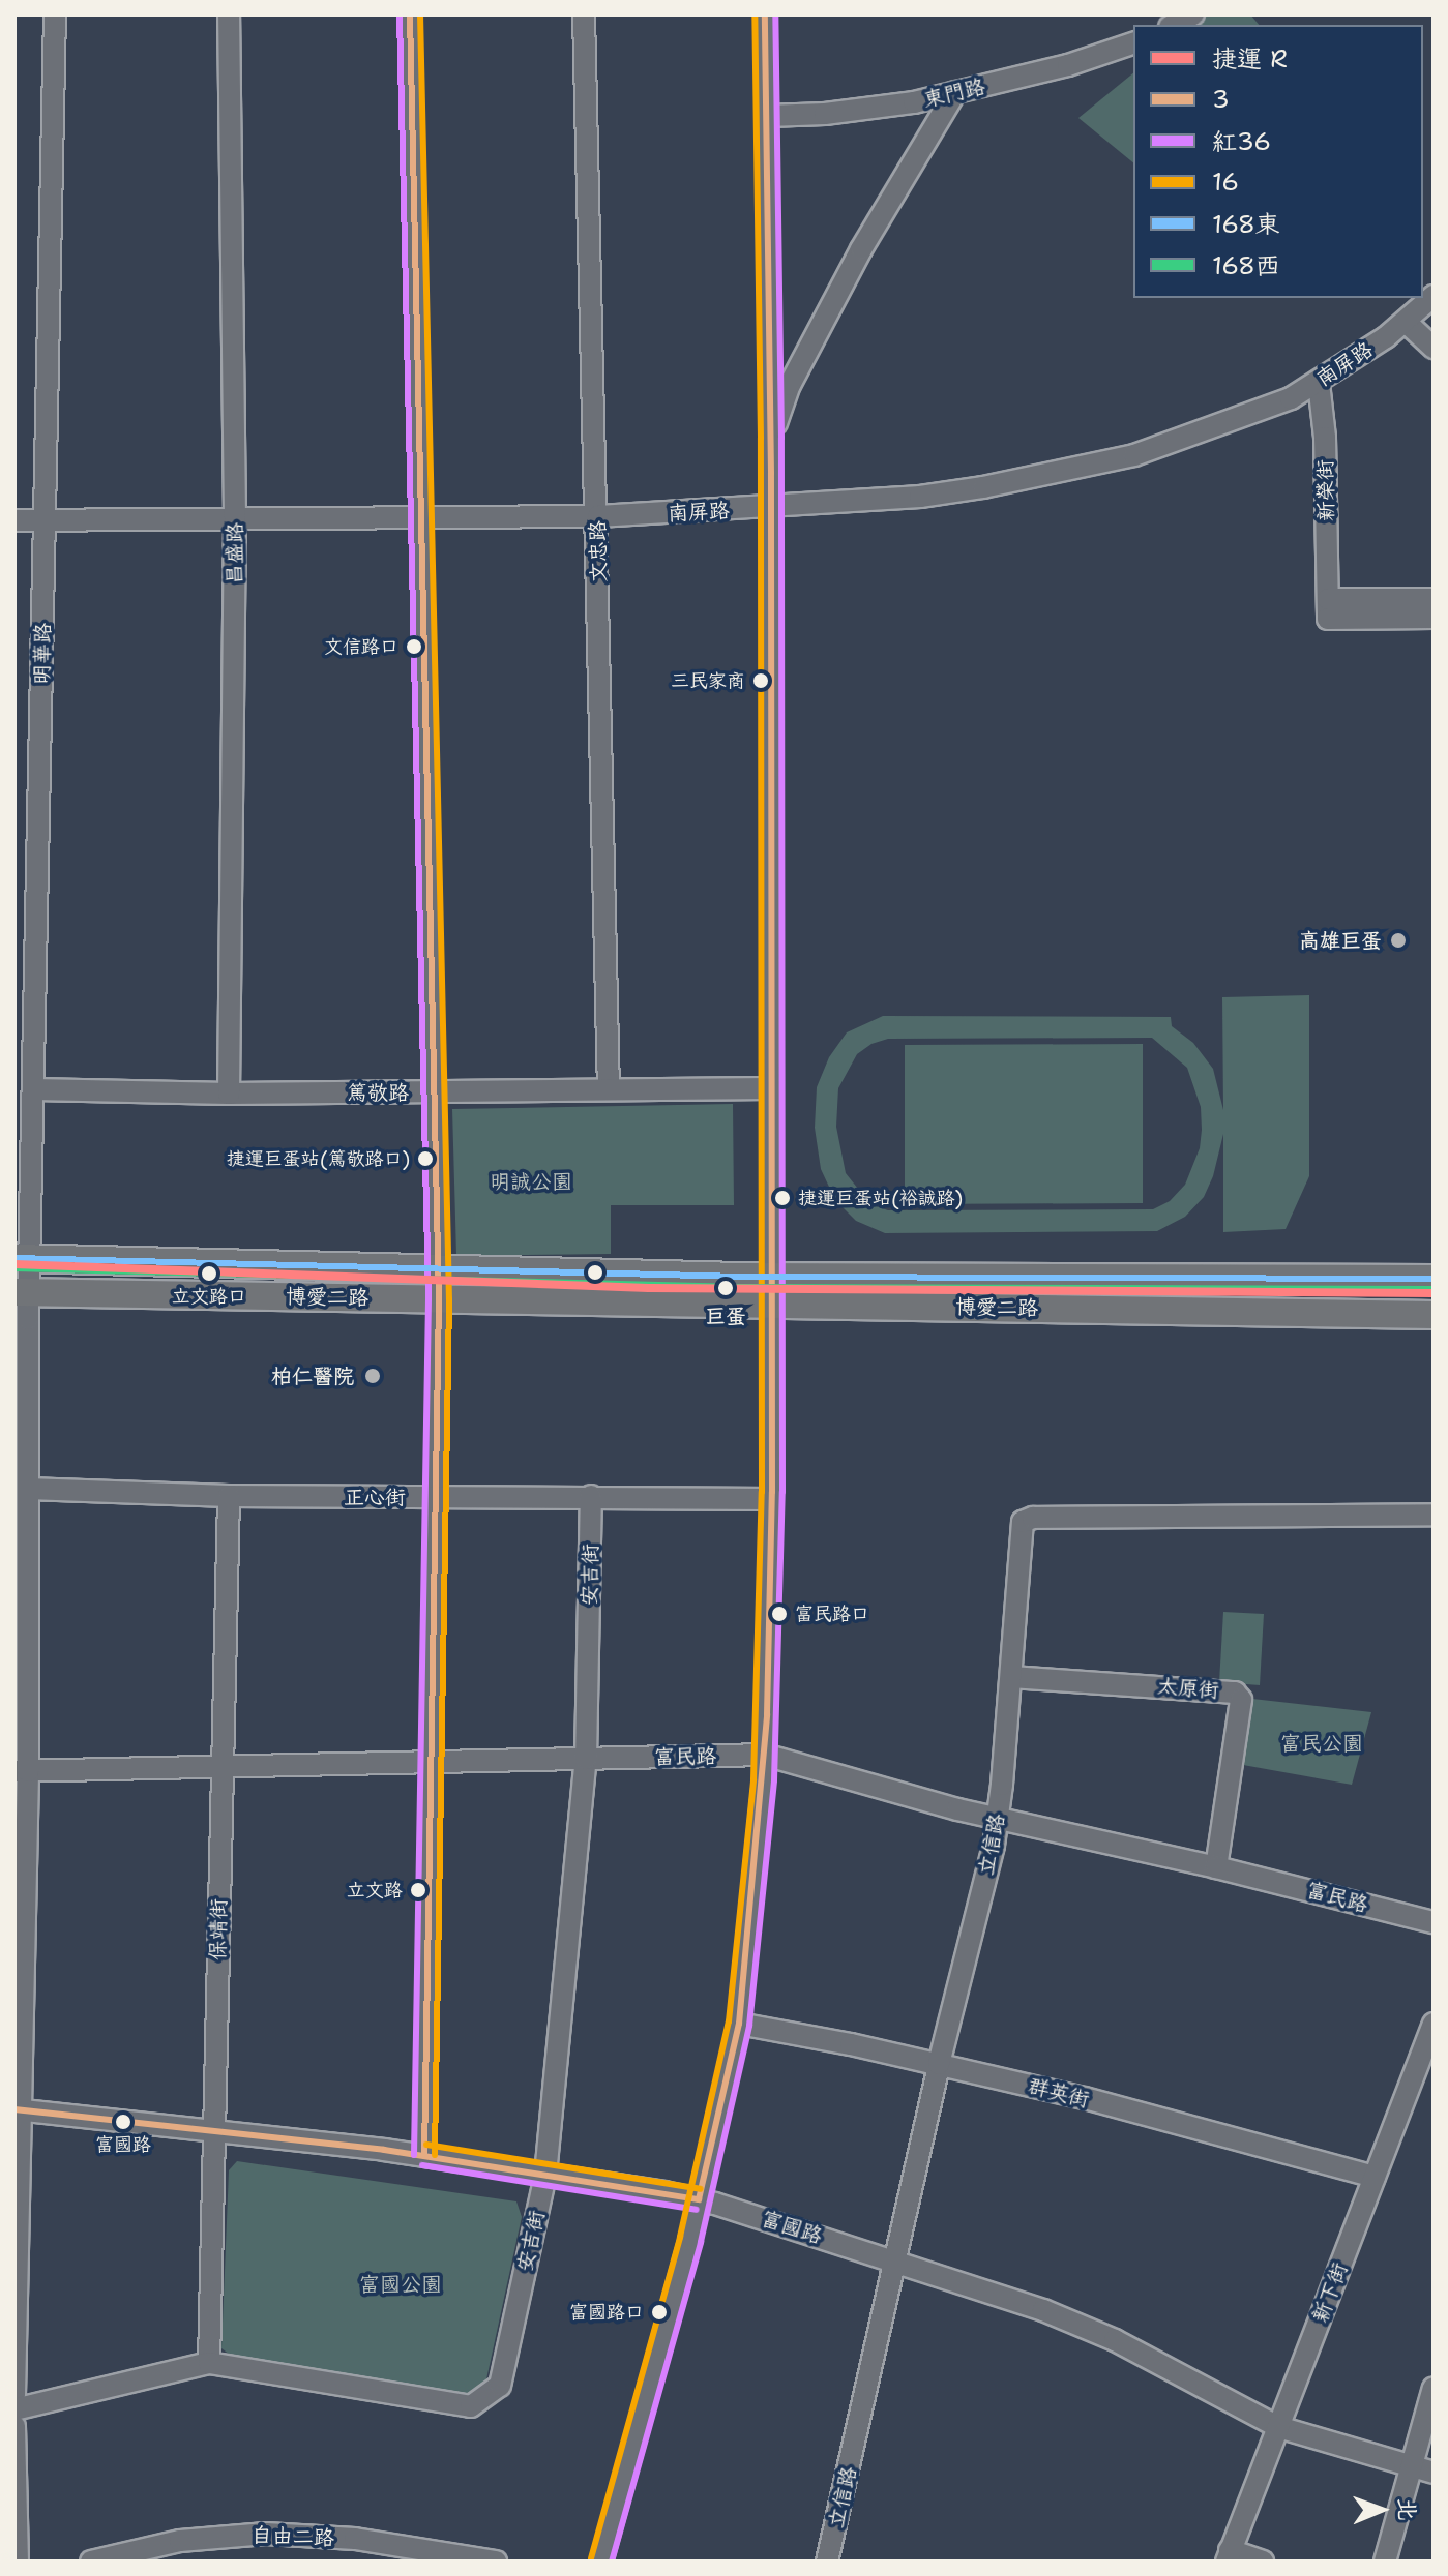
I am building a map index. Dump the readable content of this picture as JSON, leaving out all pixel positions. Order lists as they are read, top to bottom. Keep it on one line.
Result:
{"streets":{"main road":["博愛二路"],"street":["東門路","南屏路","新榮街","文忠路","昌盛路","明華路","篤敬路","正心街","安吉街","太原街","富民路","立信路","保靖街","群英街","富國路","新下街","自由二路"]},"crossings":[["南屏路","新榮街"],["南屏路","文忠路"],["南屏路","昌盛路"],["南屏路","明華路"],["文忠路","篤敬路"],["昌盛路","篤敬路"],["明華路","篤敬路"],["明華路","博愛二路"],["明華路","正心街"],["明華路","富民路"],["明華路","富國路"],["正心街","安吉街"],["正心街","保靖街"],["安吉街","富民路"],["安吉街","保靖街"],["安吉街","富國路"],["太原街","富民路"],["太原街","立信路"],["富民路","立信路"],["富民路","保靖街"],["立信路","群英街"],["立信路","富國路"],["保靖街","富國路"],["群英街","新下街"],["富國路","新下街"]],"parks":["明誠公園","富民公園","富國公園"],"places":["文信路口","三民家商","高雄巨蛋","捷運巨蛋站(篤敬路口)","捷運巨蛋站(裕誠路)","立文路口","巨蛋","柏仁醫院","富民路口","立文路","富國路","富國路口"],"lines":["transit line 3","transit line 紅36","transit line 16","transit line 168東","metro line R","transit line 168西"],"legend":["捷運 R","3","紅36","16","168東","168西"],"north":"right"}
